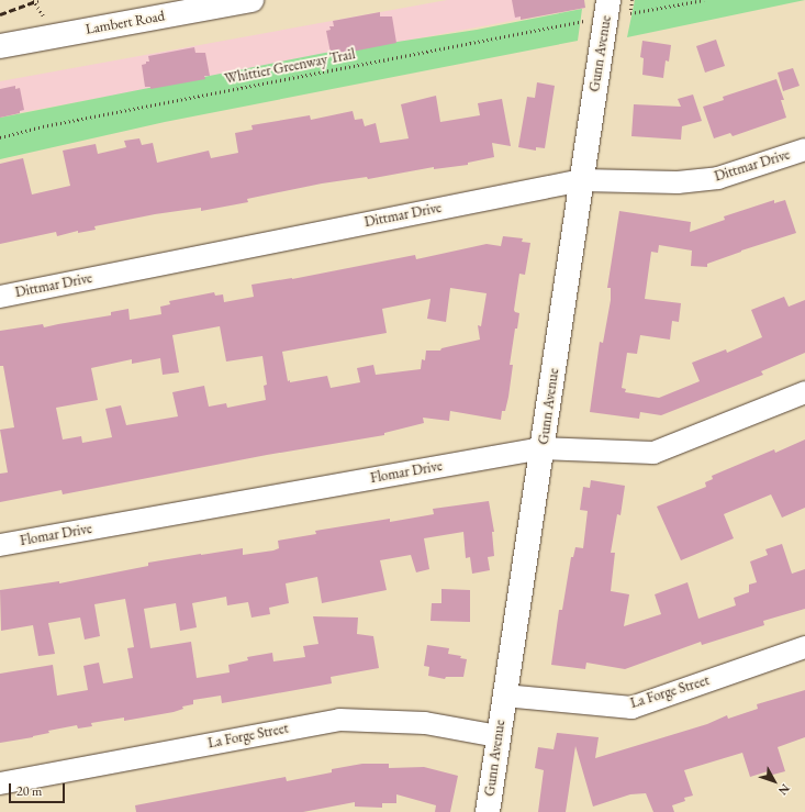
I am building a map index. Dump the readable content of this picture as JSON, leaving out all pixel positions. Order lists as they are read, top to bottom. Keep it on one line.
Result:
{"streets":{"street":["Lambert Road","Gunn Avenue","Dittmar Drive","Flomar Drive","La Forge Street"],"path":["Whittier Greenway Trail"]},"crossings":[["Gunn Avenue","Dittmar Drive"],["Gunn Avenue","Flomar Drive"],["Gunn Avenue","La Forge Street"]],"scale_bar":"20 m","north":"bottom right"}
